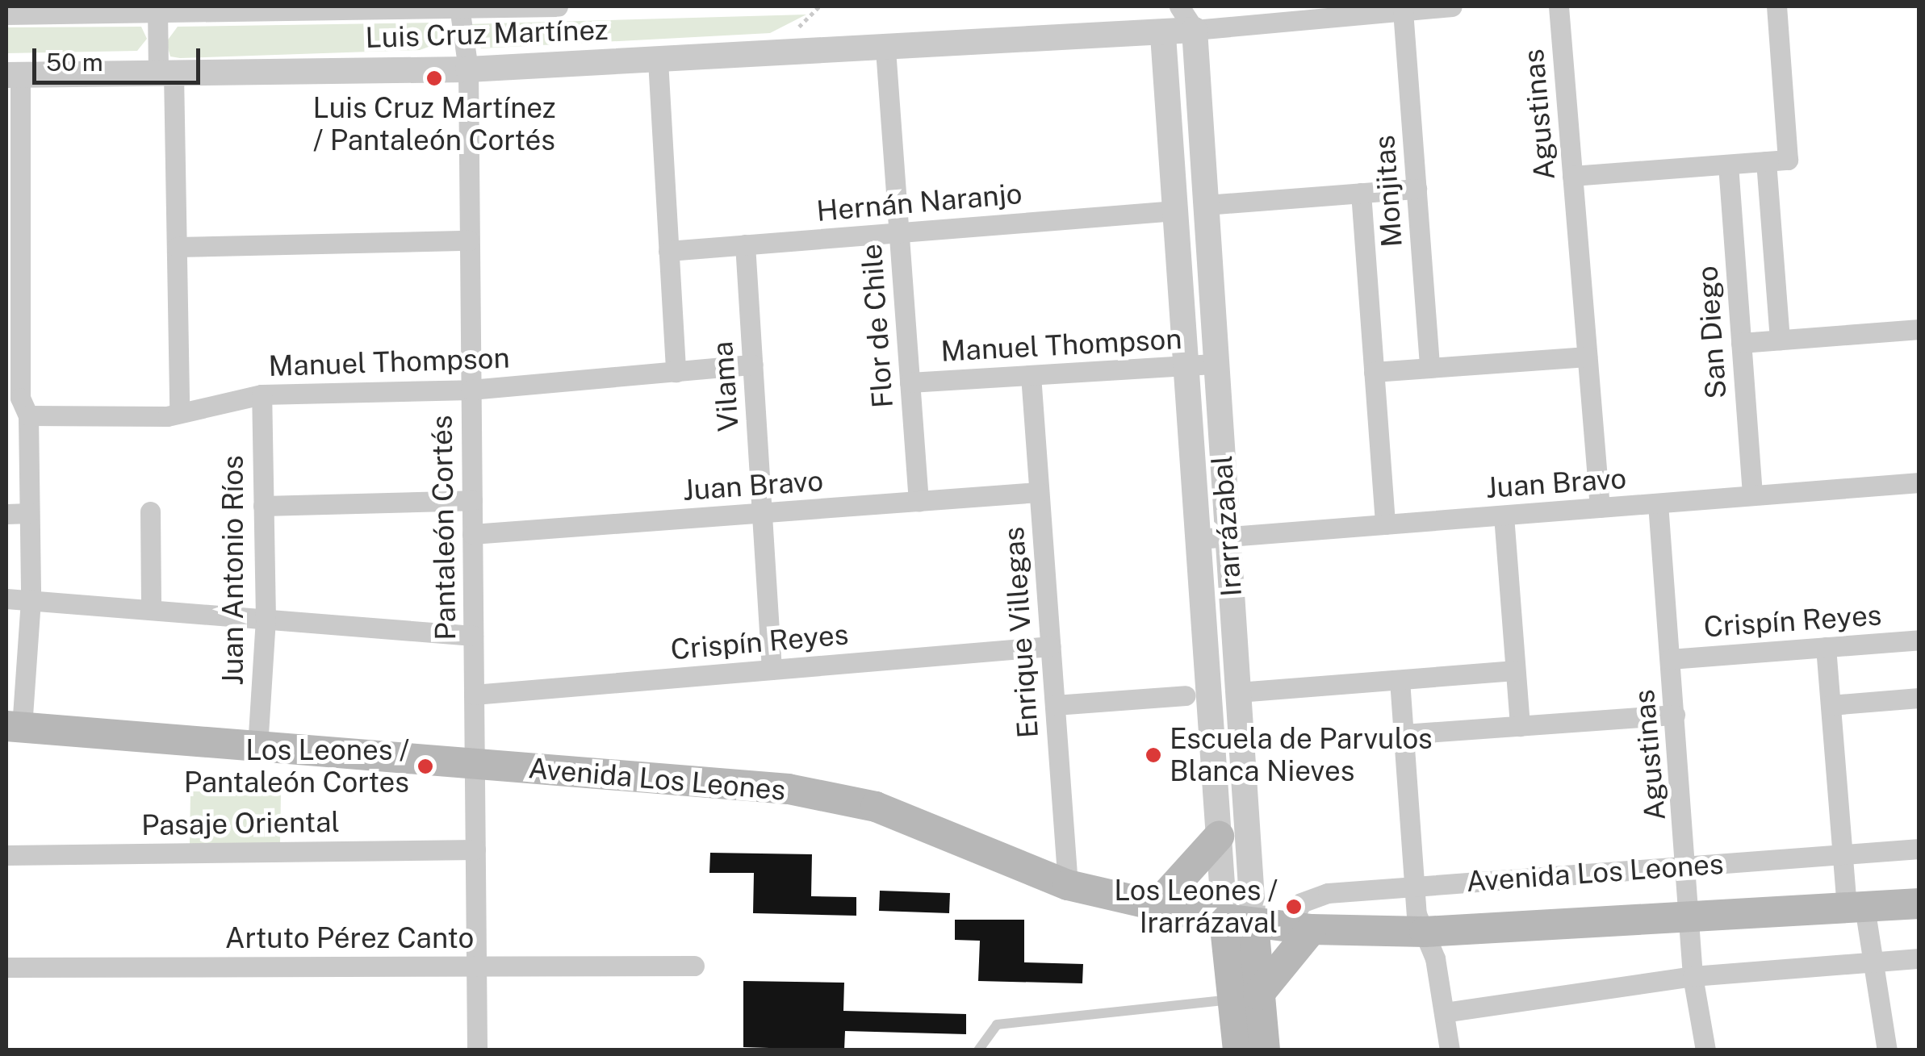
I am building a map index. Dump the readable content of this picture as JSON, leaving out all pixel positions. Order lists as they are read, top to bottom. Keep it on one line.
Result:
{"streets":{"main road":["Irarrázabal","Avenida Los Leones"],"street":["Luis Cruz Martínez","Agustinas","Monjitas","Hernán Naranjo","Flor de Chile","San Diego","Manuel Thompson","Vilama","Juan Bravo","Pantaleón Cortés","Juan Antonio Ríos","Crispín Reyes","Enrique Villegas","Pasaje Oriental","Artuto Pérez Canto"]},"crossings":[["Luis Cruz Martínez","Monjitas"],["Luis Cruz Martínez","Flor de Chile"],["Luis Cruz Martínez","Vilama"],["Luis Cruz Martínez","Irarrázabal"],["Luis Cruz Martínez","Pantaleón Cortés"],["Agustinas","Juan Bravo"],["Agustinas","Crispín Reyes"],["Agustinas","Avenida Los Leones"],["Monjitas","Juan Bravo"],["Hernán Naranjo","Flor de Chile"],["Hernán Naranjo","Vilama"],["Hernán Naranjo","Irarrázabal"],["Flor de Chile","Manuel Thompson"],["Flor de Chile","Juan Bravo"],["San Diego","Juan Bravo"],["Manuel Thompson","Vilama"],["Manuel Thompson","Irarrázabal"],["Manuel Thompson","Pantaleón Cortés"],["Manuel Thompson","Juan Antonio Ríos"],["Manuel Thompson","Enrique Villegas"],["Vilama","Juan Bravo"],["Vilama","Crispín Reyes"],["Juan Bravo","Irarrázabal"],["Juan Bravo","Pantaleón Cortés"],["Juan Bravo","Enrique Villegas"],["Irarrázabal","Avenida Los Leones"],["Pantaleón Cortés","Crispín Reyes"],["Pantaleón Cortés","Avenida Los Leones"],["Pantaleón Cortés","Pasaje Oriental"],["Pantaleón Cortés","Artuto Pérez Canto"],["Juan Antonio Ríos","Avenida Los Leones"],["Crispín Reyes","Enrique Villegas"],["Enrique Villegas","Avenida Los Leones"]],"places":["Luis Cruz Martínez / Pantaleón Cortés","Escuela de Parvulos Blanca Nieves","Los Leones / Pantaleón Cortes","Los Leones / Irarrázaval"],"scale_bar":"50 m"}
